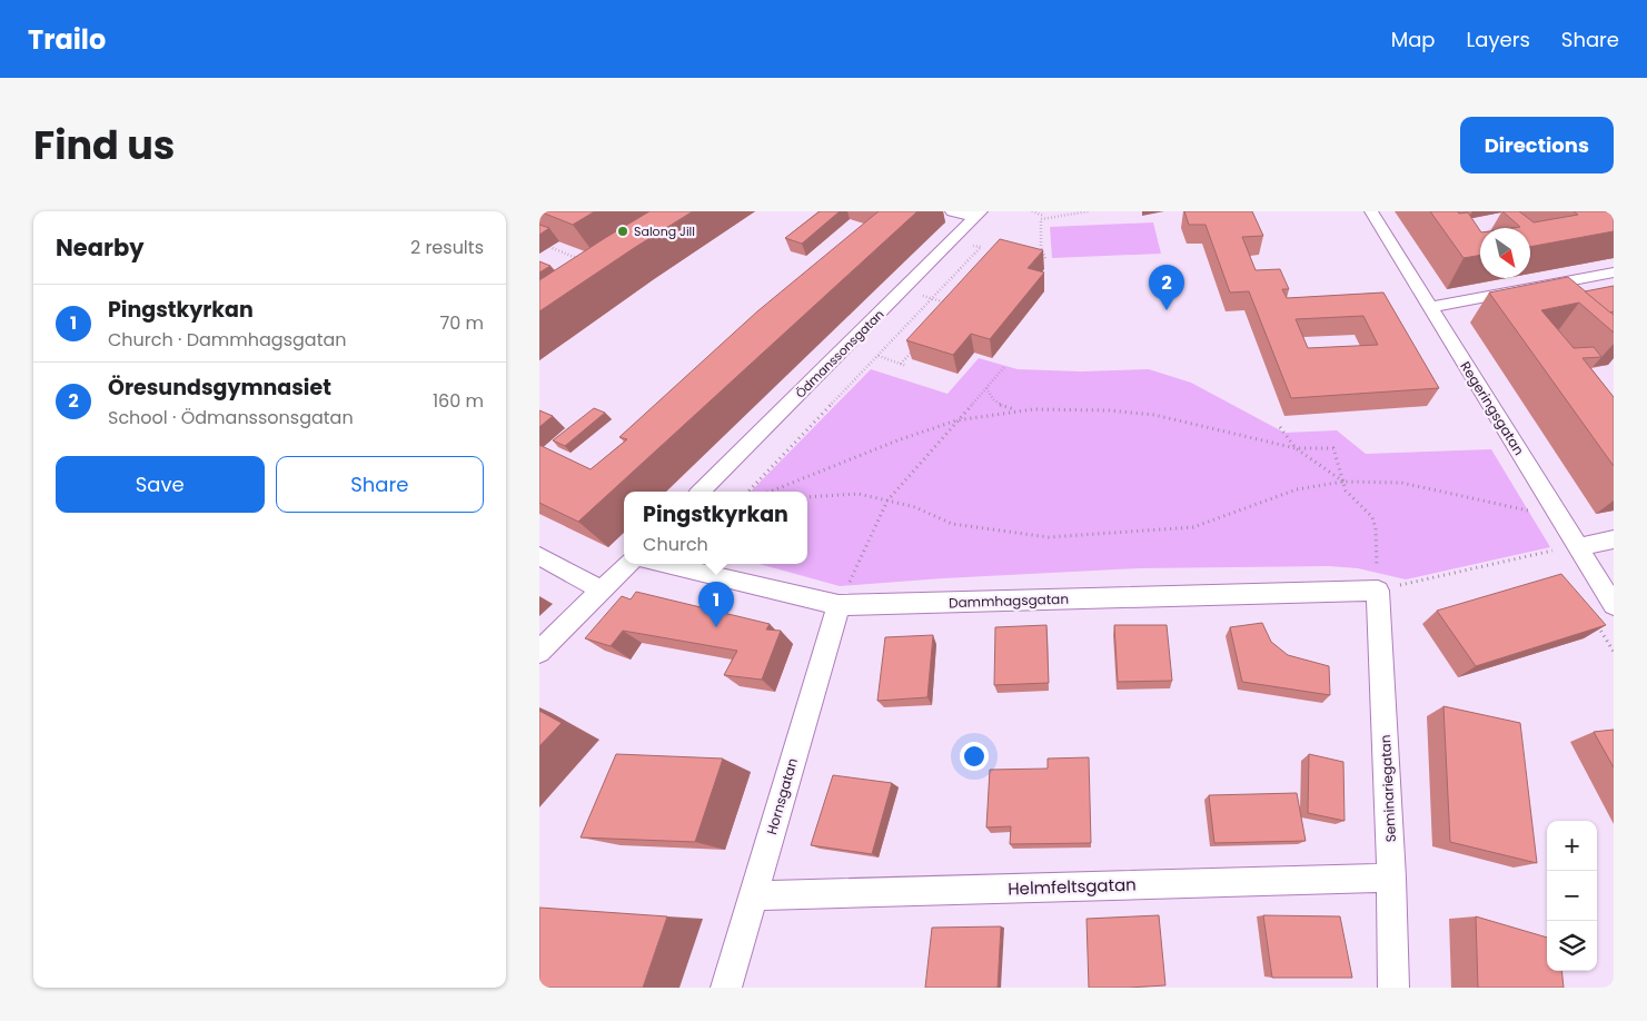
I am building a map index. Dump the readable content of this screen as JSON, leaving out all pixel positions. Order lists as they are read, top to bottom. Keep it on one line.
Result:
{"streets":{"street":["Ödmanssonsgatan","Regeringsgatan","Dammhagsgatan","Seminariegatan","Hornsgatan","Helmfeltsgatan"]},"crossings":[["Dammhagsgatan","Seminariegatan"],["Dammhagsgatan","Hornsgatan"],["Seminariegatan","Helmfeltsgatan"],["Hornsgatan","Helmfeltsgatan"]],"places":["Salong Jill"],"north":"bottom right","page":{"header":"Trailo","nav":["Map","Layers","Share"],"title":"Find us","buttons":["Directions",["Save","Share"]],"heading":["Nearby","2 results"],"pins":["2","1"],"list":[{"mark":"1","name":"Pingstkyrkan","note":"Church · Dammhagsgatan","value":"70 m"},{"mark":"2","name":"Öresundsgymnasiet","note":"School · Ödmanssonsgatan","value":"160 m"}],"popup":["Pingstkyrkan","Church"],"map_buttons":["+","−"]}}
